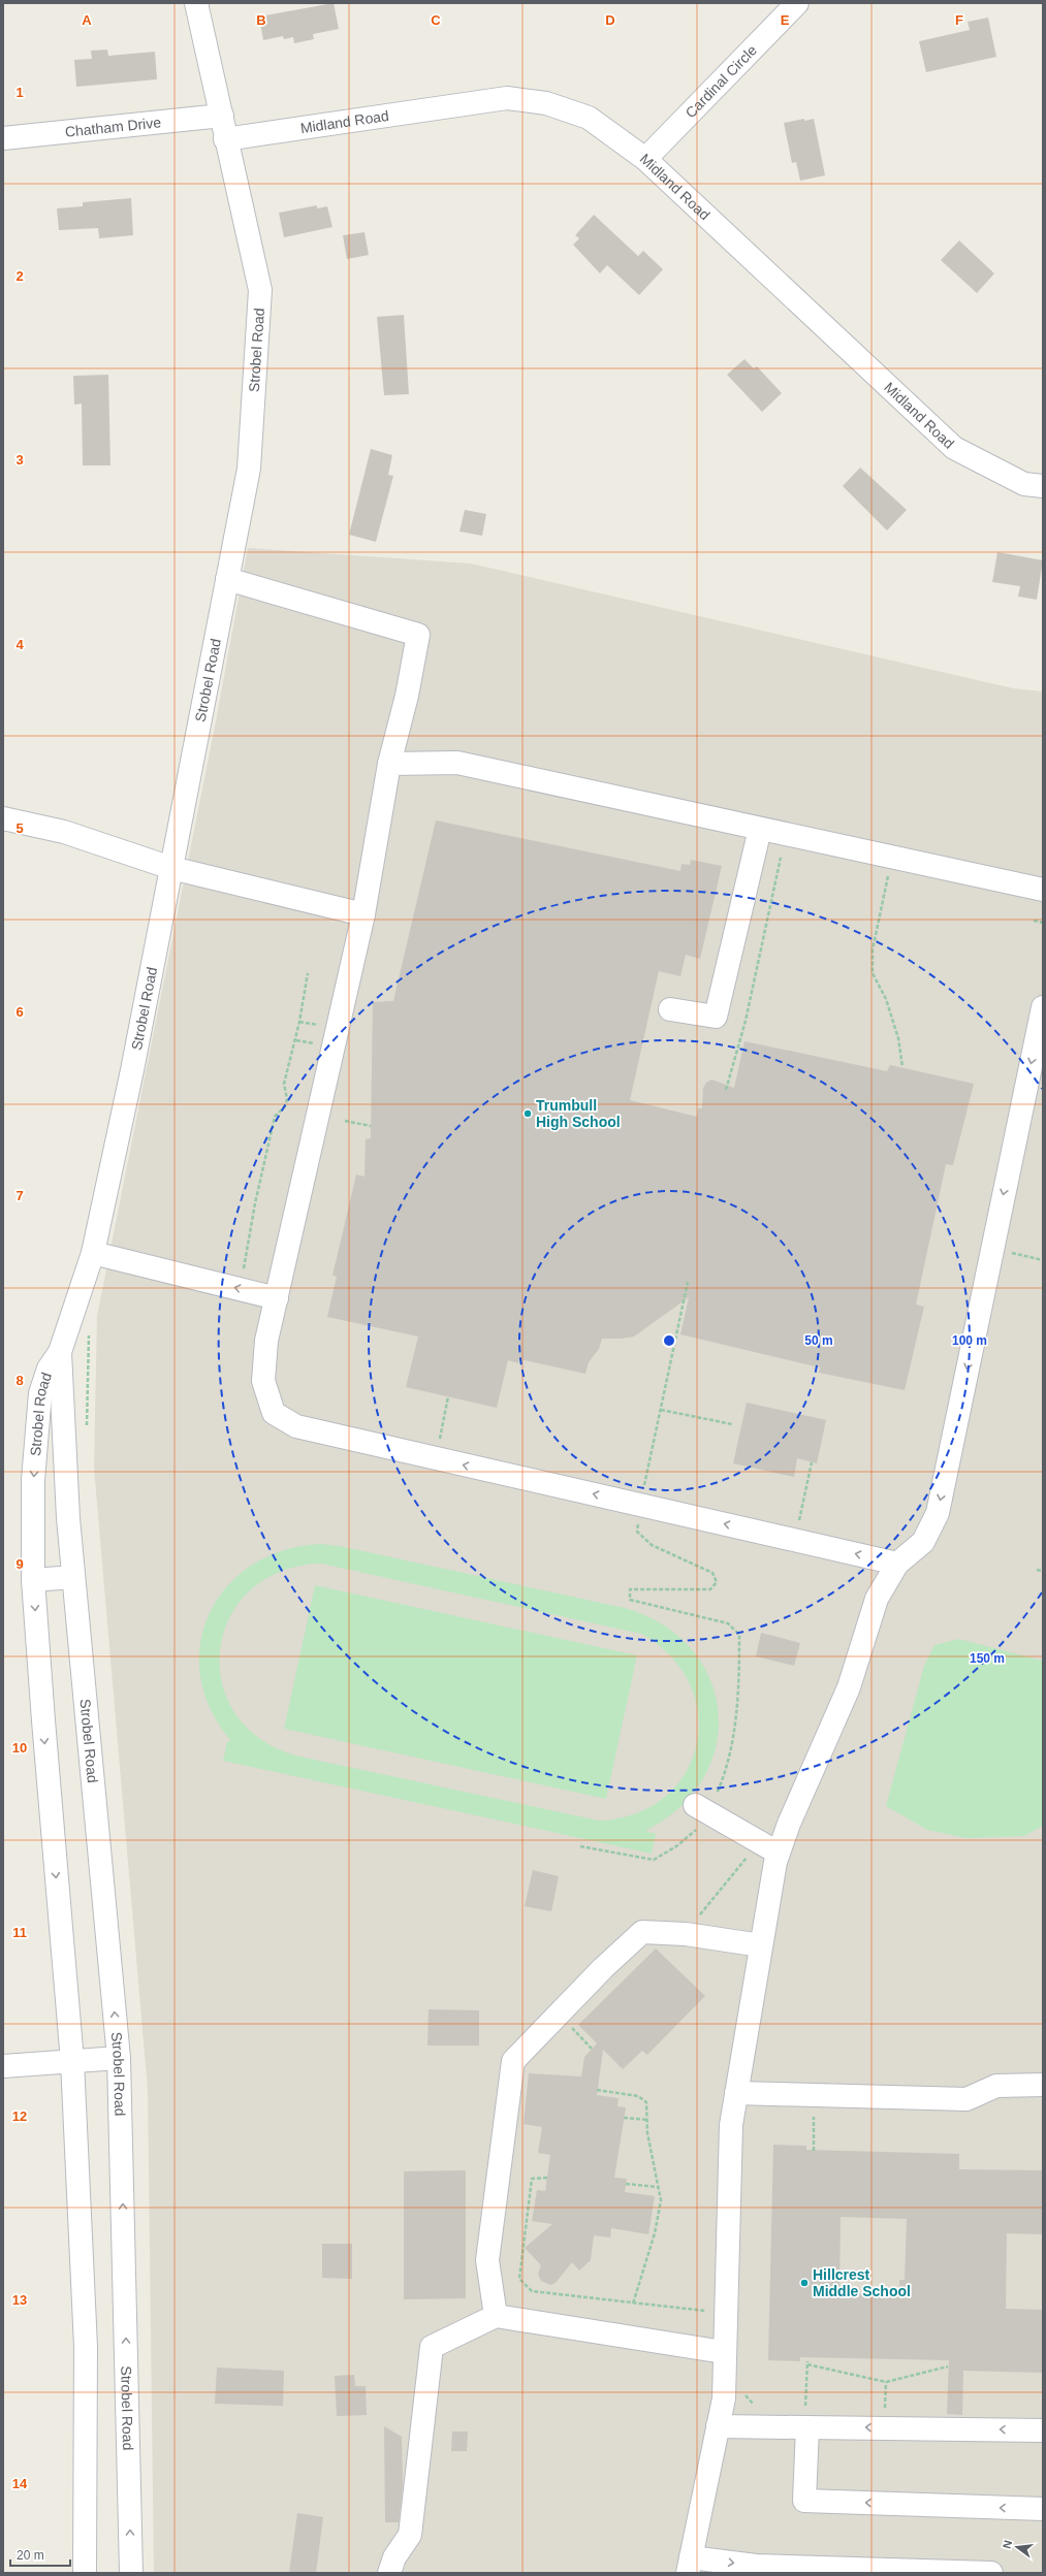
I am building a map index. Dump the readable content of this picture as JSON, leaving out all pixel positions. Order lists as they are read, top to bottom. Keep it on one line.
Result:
{"streets":{"street":["Cardinal Circle","Midland Road","Chatham Drive","Strobel Road"]},"crossings":[["Cardinal Circle","Midland Road"],["Midland Road","Strobel Road"],["Chatham Drive","Strobel Road"]],"places":["Trumbull High School","Hillcrest Middle School"],"scale_bar":"20 m","north":"left","grid":{"columns":["A","B","C","D","E","F"],"rows":["1","2","3","4","5","6","7","8","9","10","11","12","13","14"]},"rings":["50 m","100 m","150 m"]}
